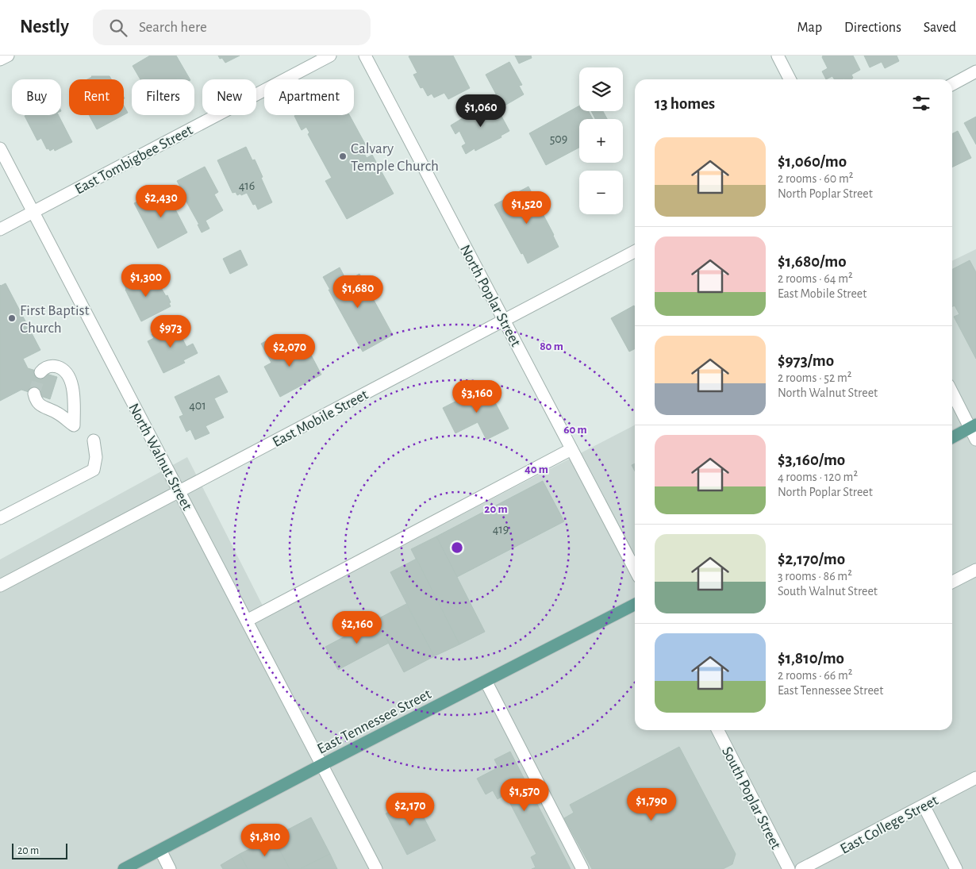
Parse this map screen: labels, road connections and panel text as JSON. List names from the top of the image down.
{
  "streets": {
    "main road": ["East Tennessee Street"],
    "street": [
      "East Tombigbee Street",
      "North Poplar Street",
      "East Mobile Street",
      "North Walnut Street",
      "South Poplar Street",
      "East College Street"
    ]
  },
  "crossings": [
    ["East Tombigbee Street", "North Walnut Street"],
    ["North Poplar Street", "East Mobile Street"],
    ["East Mobile Street", "North Walnut Street"],
    ["North Walnut Street", "East Tennessee Street"]
  ],
  "places": ["Calvary Temple Church", "First Baptist Church"],
  "house_numbers": [
    "509",
    "416",
    "401",
    "419"
  ],
  "scale_bar": "20 m",
  "page": {
    "header": "Nestly",
    "search": "Search here",
    "nav": ["Map", "Directions", "Saved"],
    "map_buttons": ["+", "−"],
    "chip": [
      "Buy",
      "Rent",
      "Filters",
      "New",
      "Apartment"
    ],
    "heading": "13 homes",
    "price": [
      "$1,060",
      "$2,430",
      "$1,520",
      "$1,300",
      "$1,680",
      "$973",
      "$2,070",
      "$3,160",
      "$2,160",
      "$1,570",
      "$1,790",
      "$2,170",
      "$1,810"
    ],
    "list": [
      {
        "name": "$1,060/mo",
        "note": "2 rooms · 60 m² · North Poplar Street"
      },
      {
        "name": "$1,680/mo",
        "note": "2 rooms · 64 m² · East Mobile Street"
      },
      {
        "name": "$973/mo",
        "note": "2 rooms · 52 m² · North Walnut Street"
      },
      {
        "name": "$3,160/mo",
        "note": "4 rooms · 120 m² · North Poplar Street"
      },
      {
        "name": "$2,170/mo",
        "note": "3 rooms · 86 m² · South Walnut Street"
      },
      {
        "name": "$1,810/mo",
        "note": "2 rooms · 66 m² · East Tennessee Street"
      }
    ],
    "scale": "20 m"
  },
  "rings": [
    "80 m",
    "60 m",
    "40 m",
    "20 m"
  ]
}
